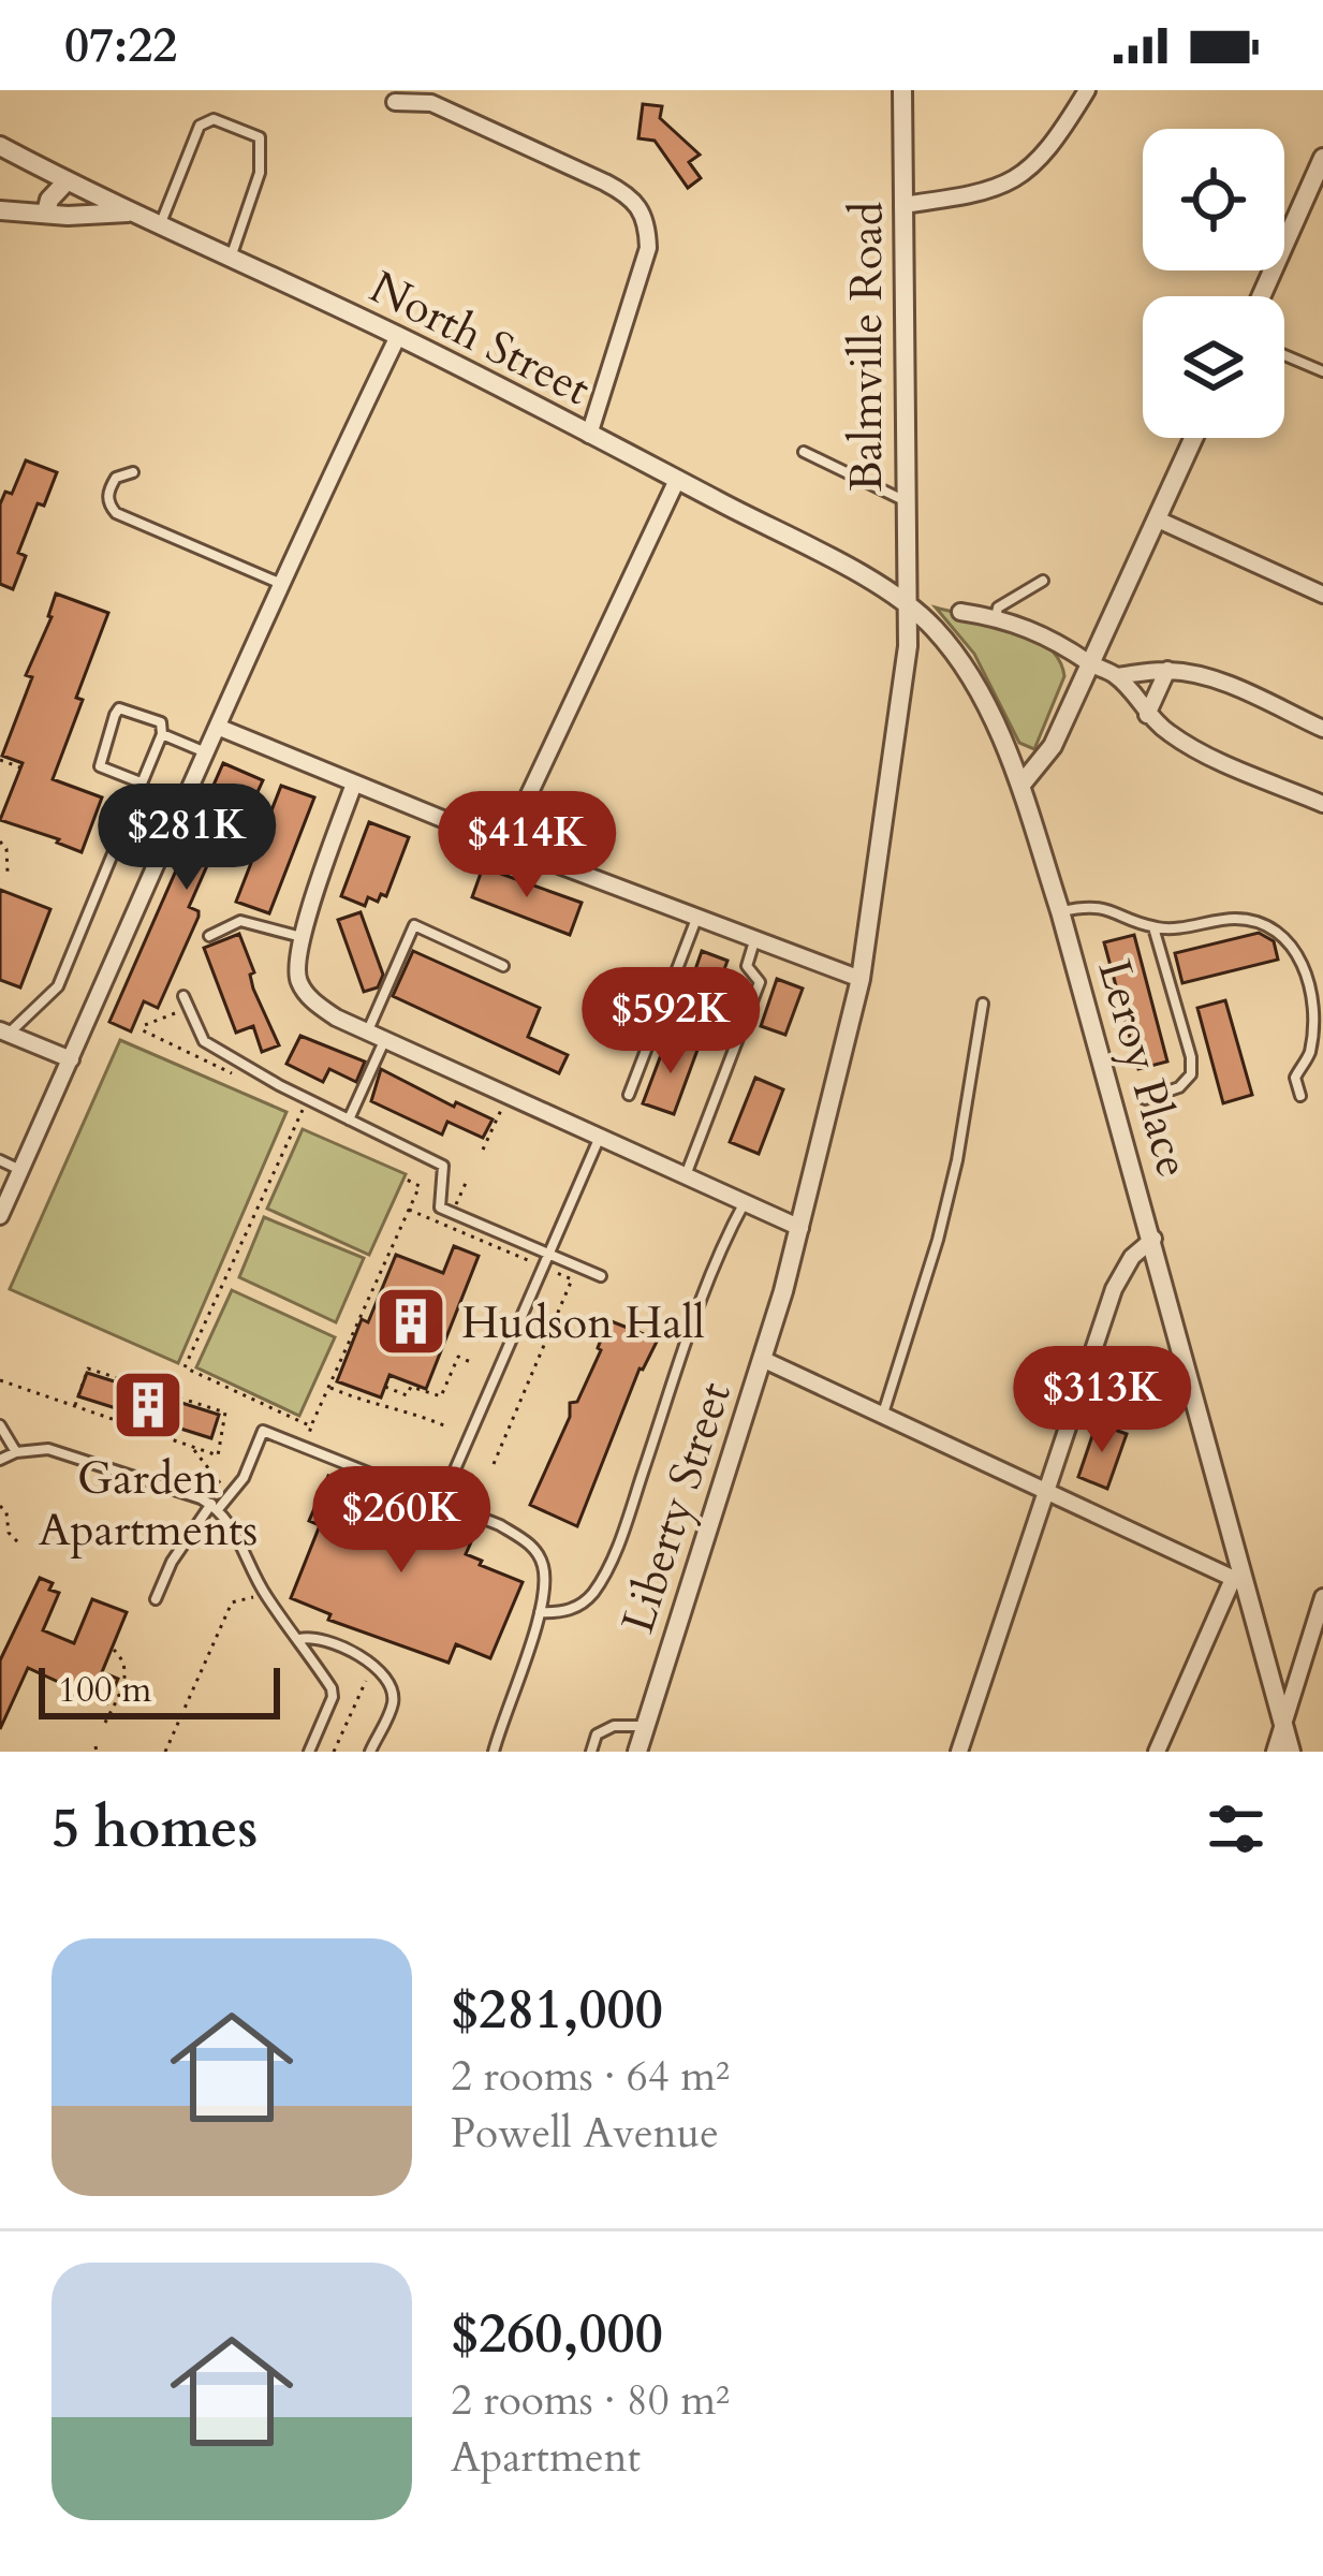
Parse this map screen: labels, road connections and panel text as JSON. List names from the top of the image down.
{
  "streets": {
    "street": [
      "North Street",
      "Balmville Road",
      "Leroy Place",
      "Liberty Street"
    ]
  },
  "crossings": [
    ["North Street", "Balmville Road"],
    ["North Street", "Leroy Place"],
    ["North Street", "Liberty Street"],
    ["Balmville Road", "Leroy Place"],
    ["Balmville Road", "Liberty Street"],
    ["Leroy Place", "Liberty Street"]
  ],
  "places": {
    "building": ["Hudson Hall", "Garden Apartments"]
  },
  "scale_bar": "100 m",
  "page": {
    "status": "07:22",
    "price": [
      "$281K",
      "$414K",
      "$592K",
      "$313K",
      "$260K"
    ],
    "scale": "100 m",
    "heading": "5 homes",
    "list": [
      {
        "name": "$281,000",
        "note": "2 rooms · 64 m² · Powell Avenue"
      },
      {
        "name": "$260,000",
        "note": "2 rooms · 80 m² · Apartment"
      }
    ]
  }
}
